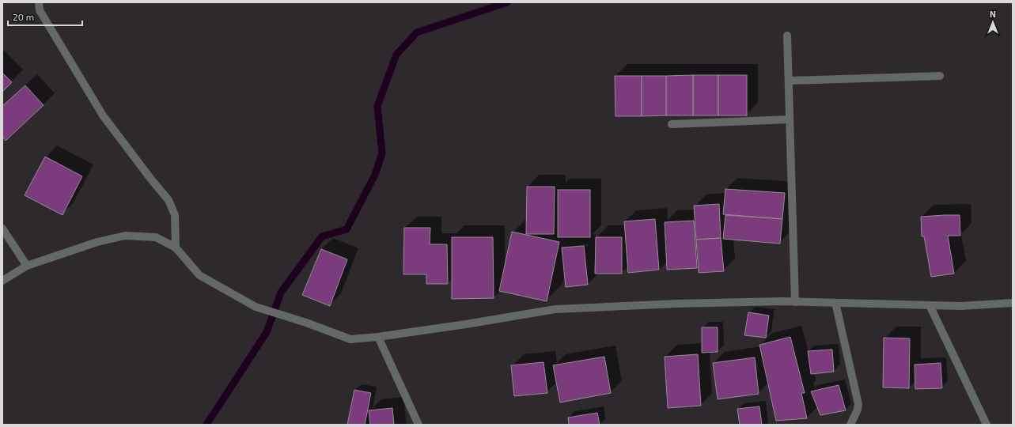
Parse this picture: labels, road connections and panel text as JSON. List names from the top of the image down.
{
  "scale_bar": "20 m",
  "north": "top"
}
